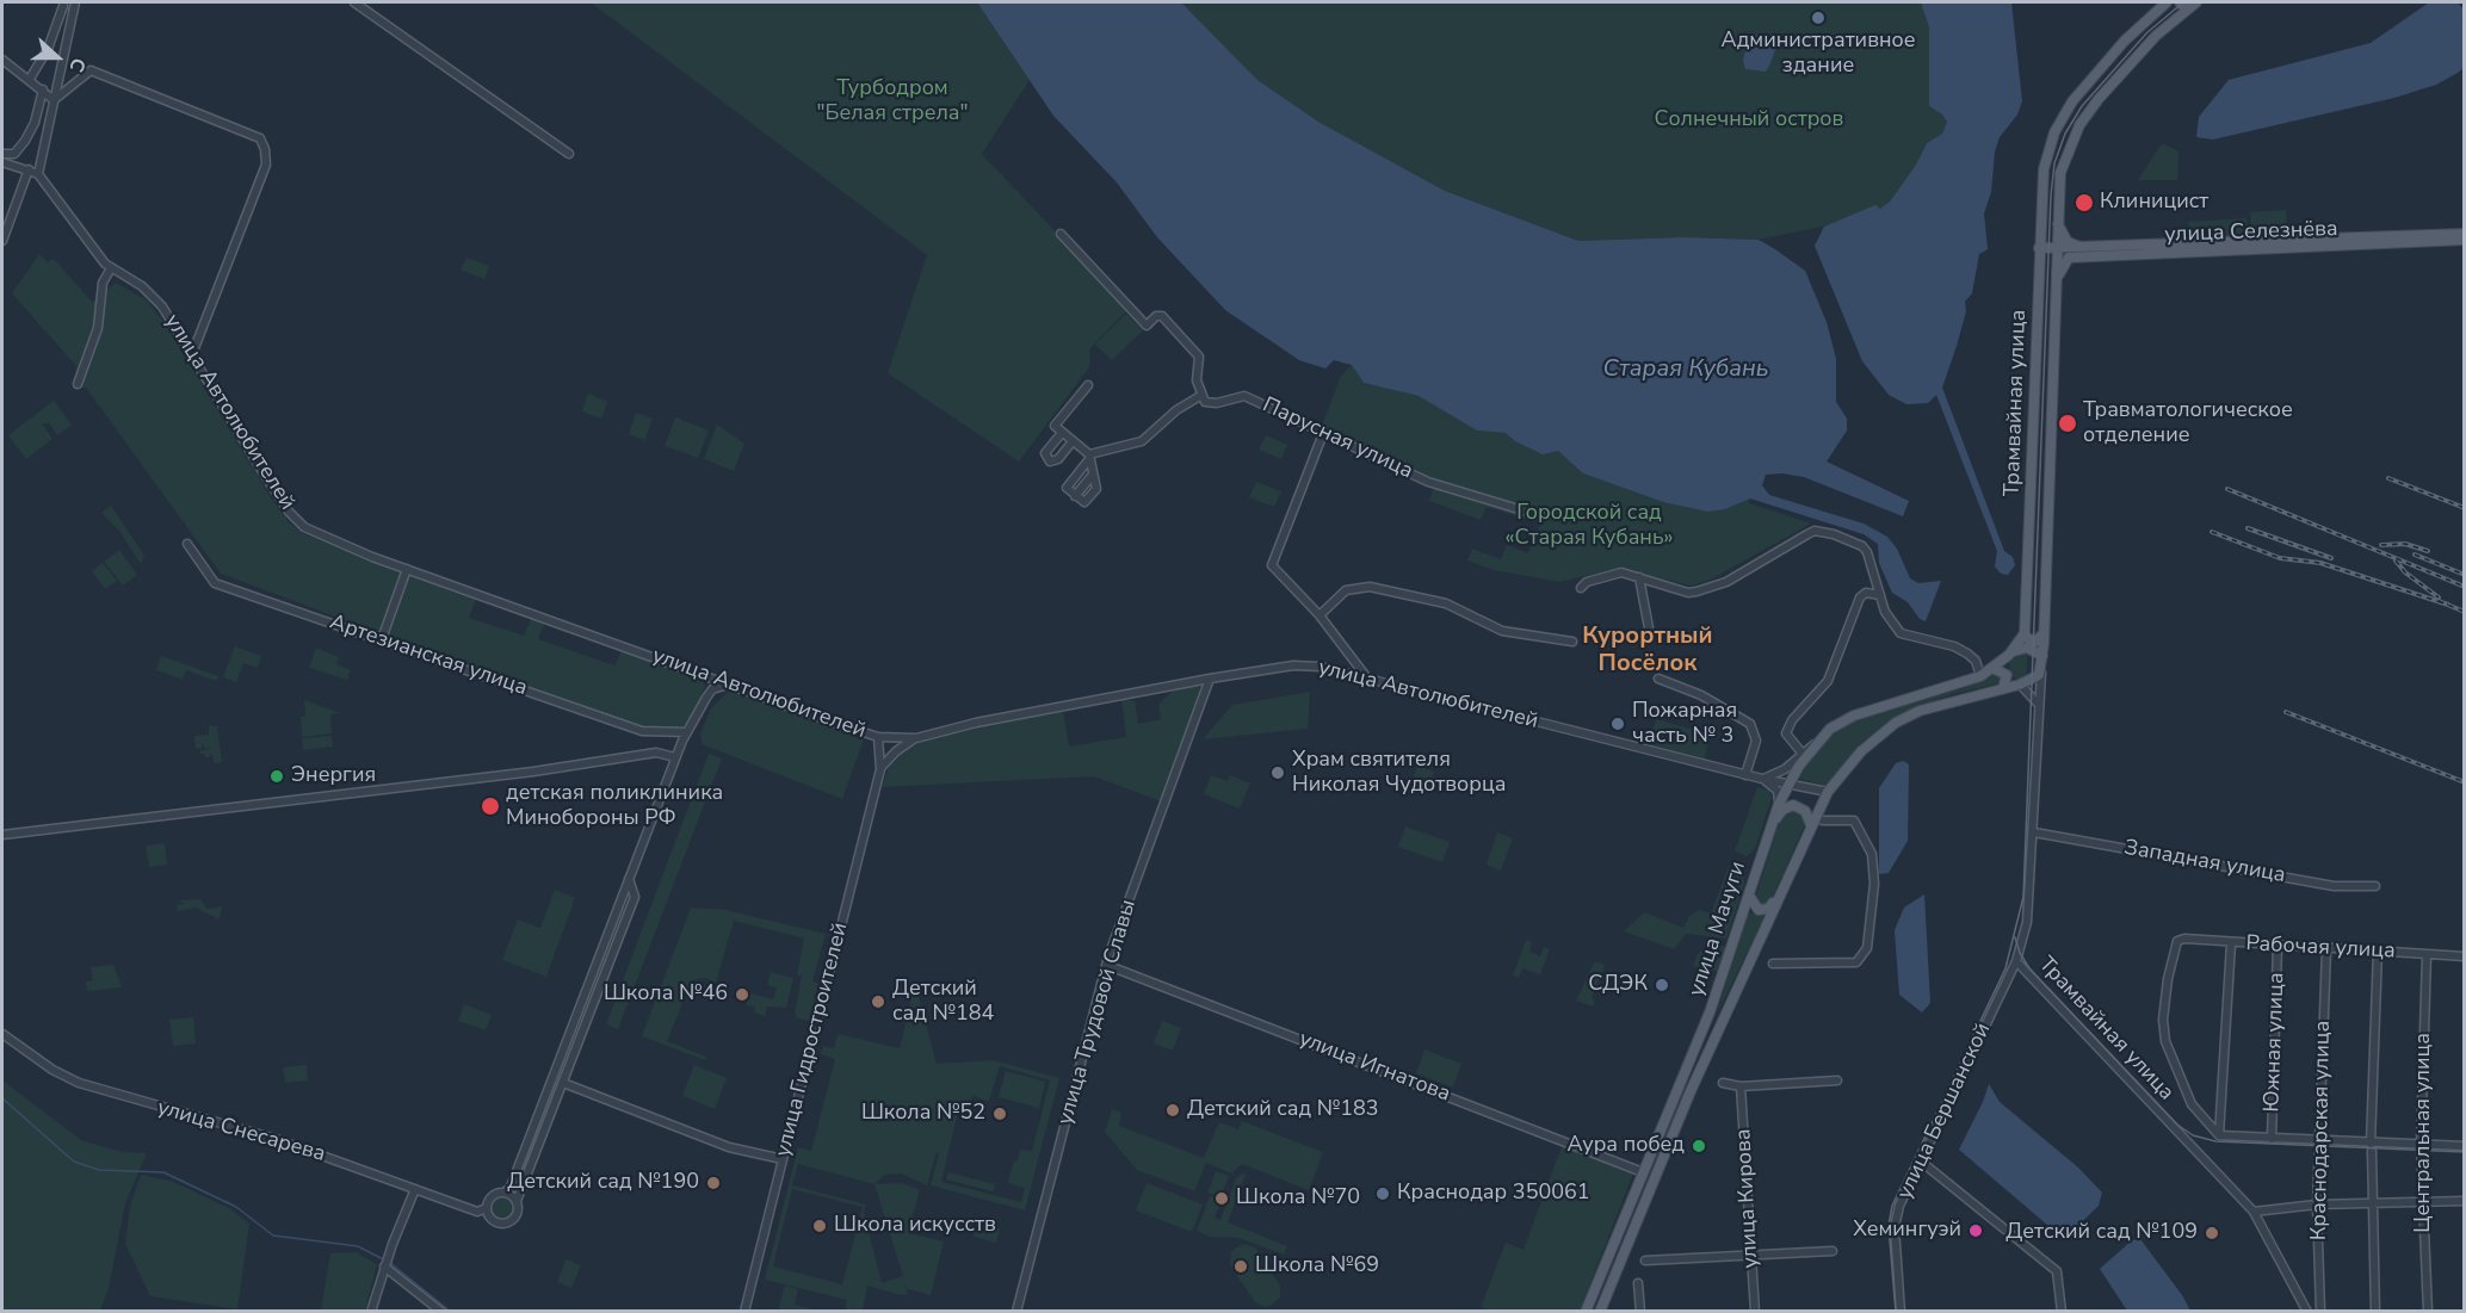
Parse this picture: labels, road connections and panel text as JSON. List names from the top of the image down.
{
  "streets": {
    "main road": ["улица Селезнёва", "Трамвайная улица", "улица Мачуги"],
    "street": [
      "улица Автолюбителей",
      "Парусная улица",
      "Артезианская улица",
      "Западная улица",
      "Рабочая улица",
      "улица Трудовой Славы",
      "улица Гидростроителей",
      "Южная улица",
      "улица Игнатова",
      "улица Бершанской",
      "Краснодарская улица",
      "улица Снесарева",
      "Центральная улица",
      "улица Кирова"
    ]
  },
  "crossings": [
    ["улица Селезнёва", "Трамвайная улица"],
    ["Трамвайная улица", "Западная улица"],
    ["Трамвайная улица", "улица Мачуги"],
    ["Трамвайная улица", "улица Бершанской"],
    ["улица Автолюбителей", "улица Мачуги"],
    ["улица Автолюбителей", "улица Трудовой Славы"],
    ["улица Автолюбителей", "улица Гидростроителей"],
    ["улица Мачуги", "улица Игнатова"],
    ["Рабочая улица", "Южная улица"],
    ["Рабочая улица", "Краснодарская улица"],
    ["Рабочая улица", "Центральная улица"],
    ["улица Трудовой Славы", "улица Игнатова"]
  ],
  "districts": ["Курортный Посёлок"],
  "water": ["Старая Кубань"],
  "parks": ["Турбодром \"Белая стрела\"", "Солнечный остров", "Городской сад «Старая Кубань»"],
  "places": [
    "Административное здание",
    "Клиницист",
    "Травматологическое отделение",
    "Пожарная часть № 3",
    "Храм святителя Николая Чудотворца",
    "Энергия",
    "детская поликлиника Минобороны РФ",
    "СДЭК",
    "Школа №46",
    "Детский сад №184",
    "Детский сад №183",
    "Школа №52",
    "Аура побед",
    "Детский сад №190",
    "Краснодар 350061",
    "Школа №70",
    "Школа искусств",
    "Хемингуэй",
    "Детский сад №109",
    "Школа №69"
  ],
  "north": "right"
}
